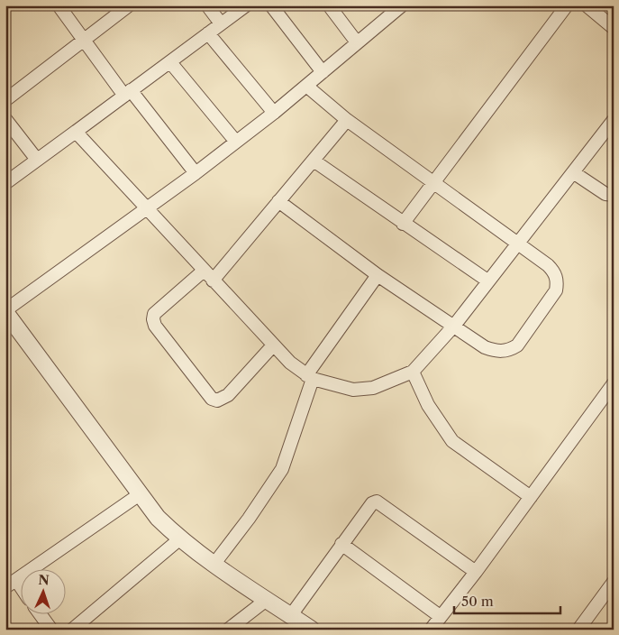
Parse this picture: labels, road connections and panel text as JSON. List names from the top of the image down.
{
  "scale_bar": "50 m",
  "north": "top"
}
